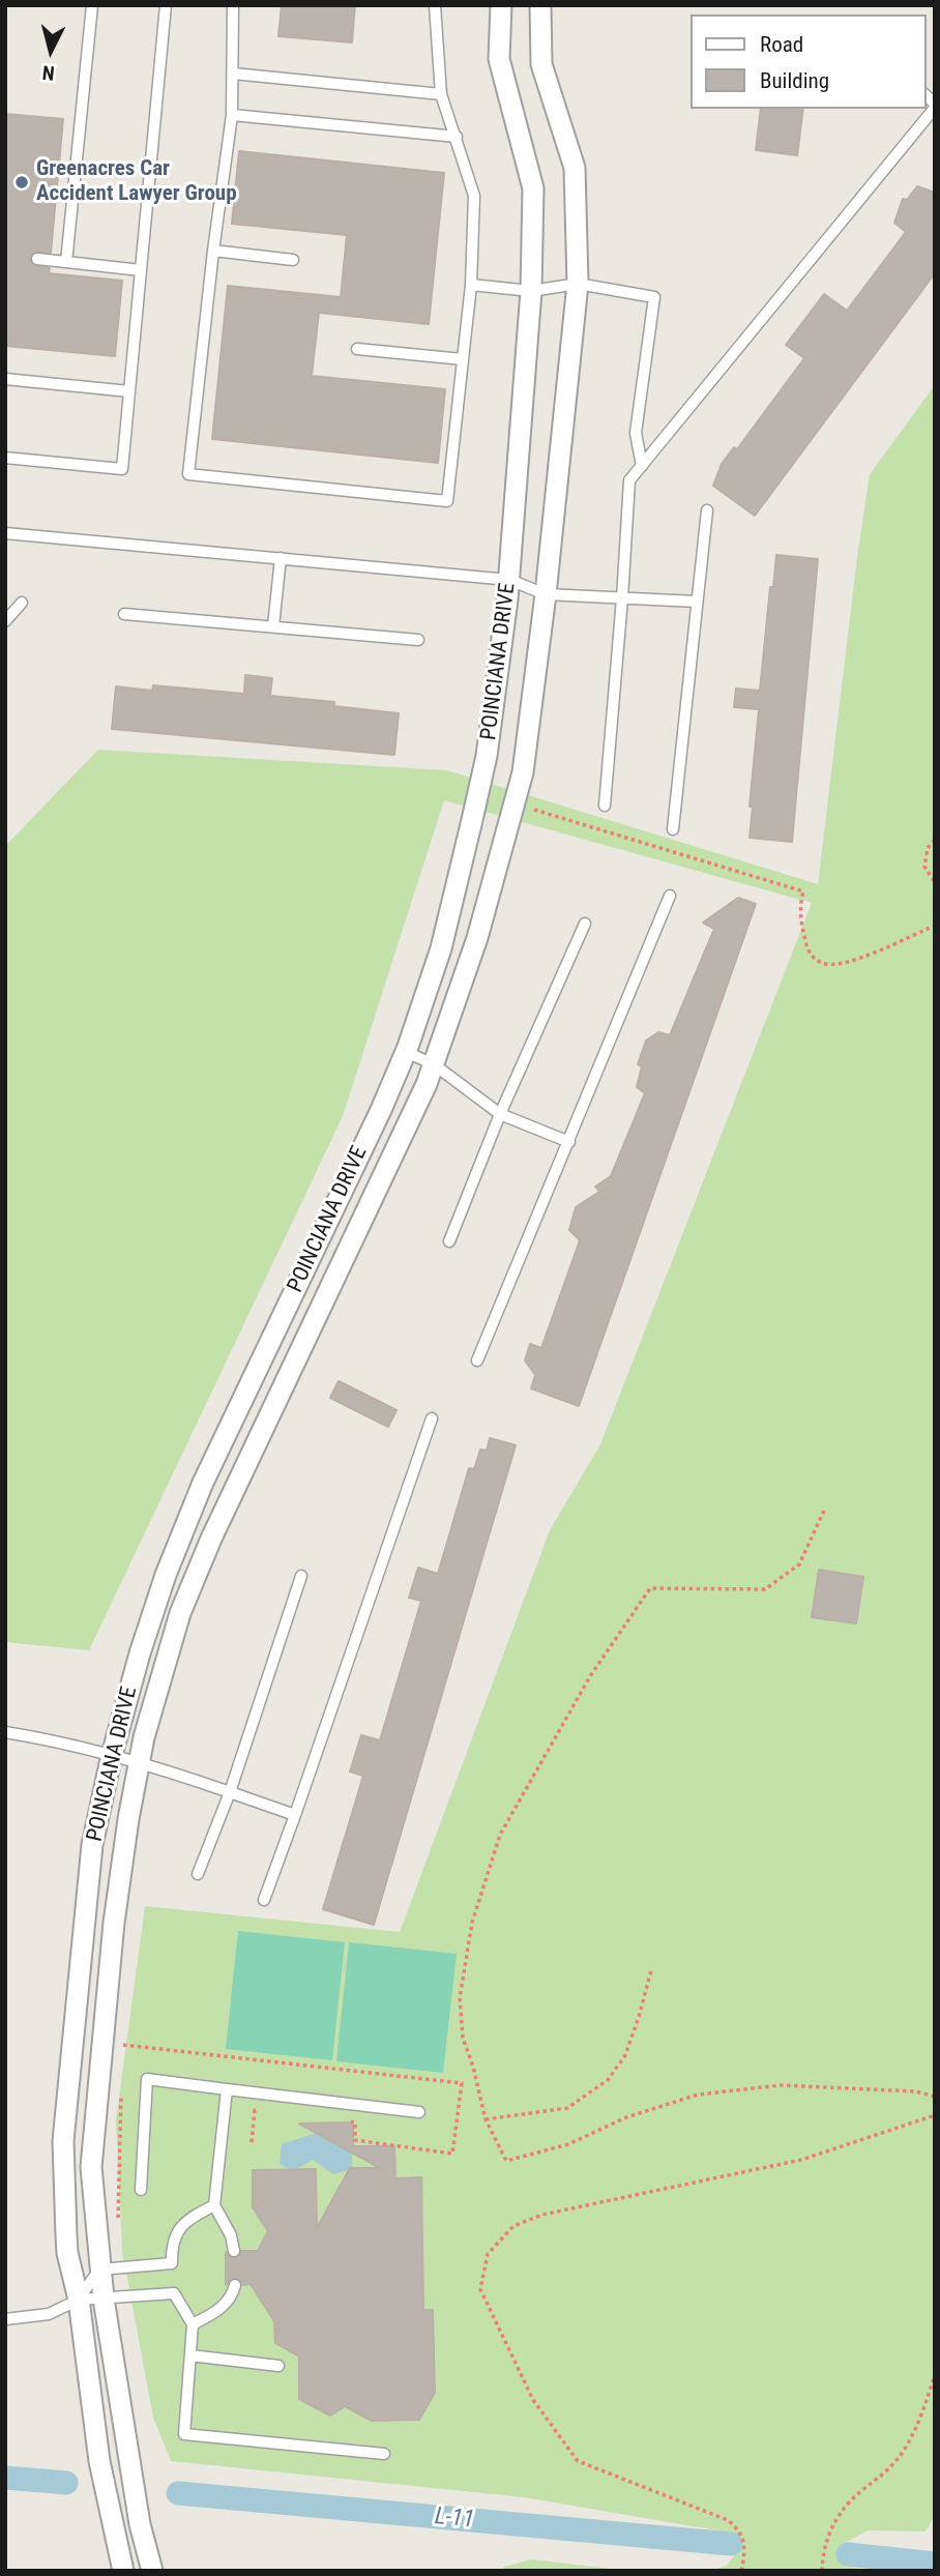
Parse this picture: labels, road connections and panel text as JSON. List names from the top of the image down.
{
  "streets": {
    "street": ["POINCIANA DRIVE"]
  },
  "water": ["L-11"],
  "places": ["Greenacres Car Accident Lawyer Group"],
  "legend": ["Road", "Building"],
  "north": "bottom"
}
